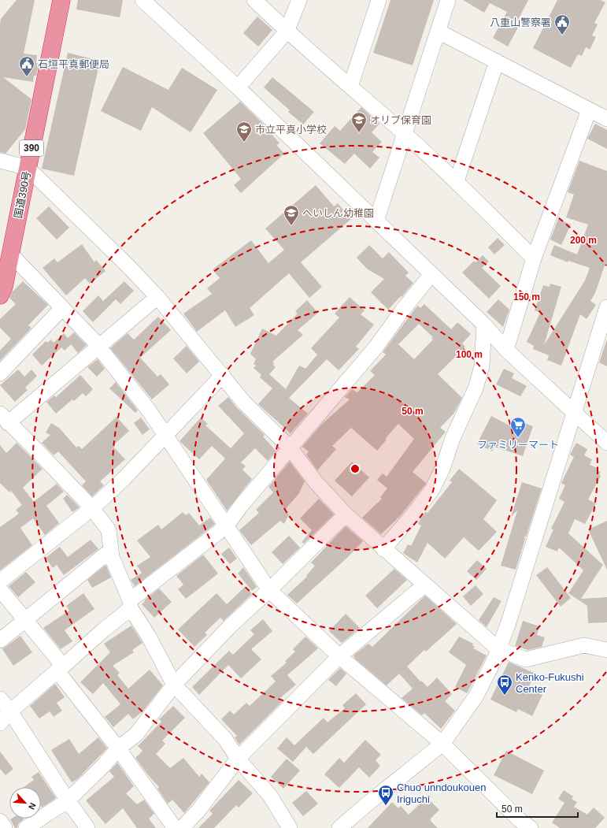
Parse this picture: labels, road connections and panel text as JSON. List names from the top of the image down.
{
  "streets": {
    "highway": ["390", "国道390号"]
  },
  "places": {
    "public building": ["八重山警察署", "石垣平真郵便局"],
    "school or university": ["オリブ保育園", "市立平真小学校", "へいしん幼稚園"],
    "supermarket": ["ファミリーマート"],
    "bus stop": ["Kenko-Fukushi Center", "Chuo unndoukouen Iriguchi"]
  },
  "scale_bar": "50 m",
  "north": "bottom right",
  "rings": [
    "200 m",
    "150 m",
    "100 m",
    "50 m"
  ]
}
